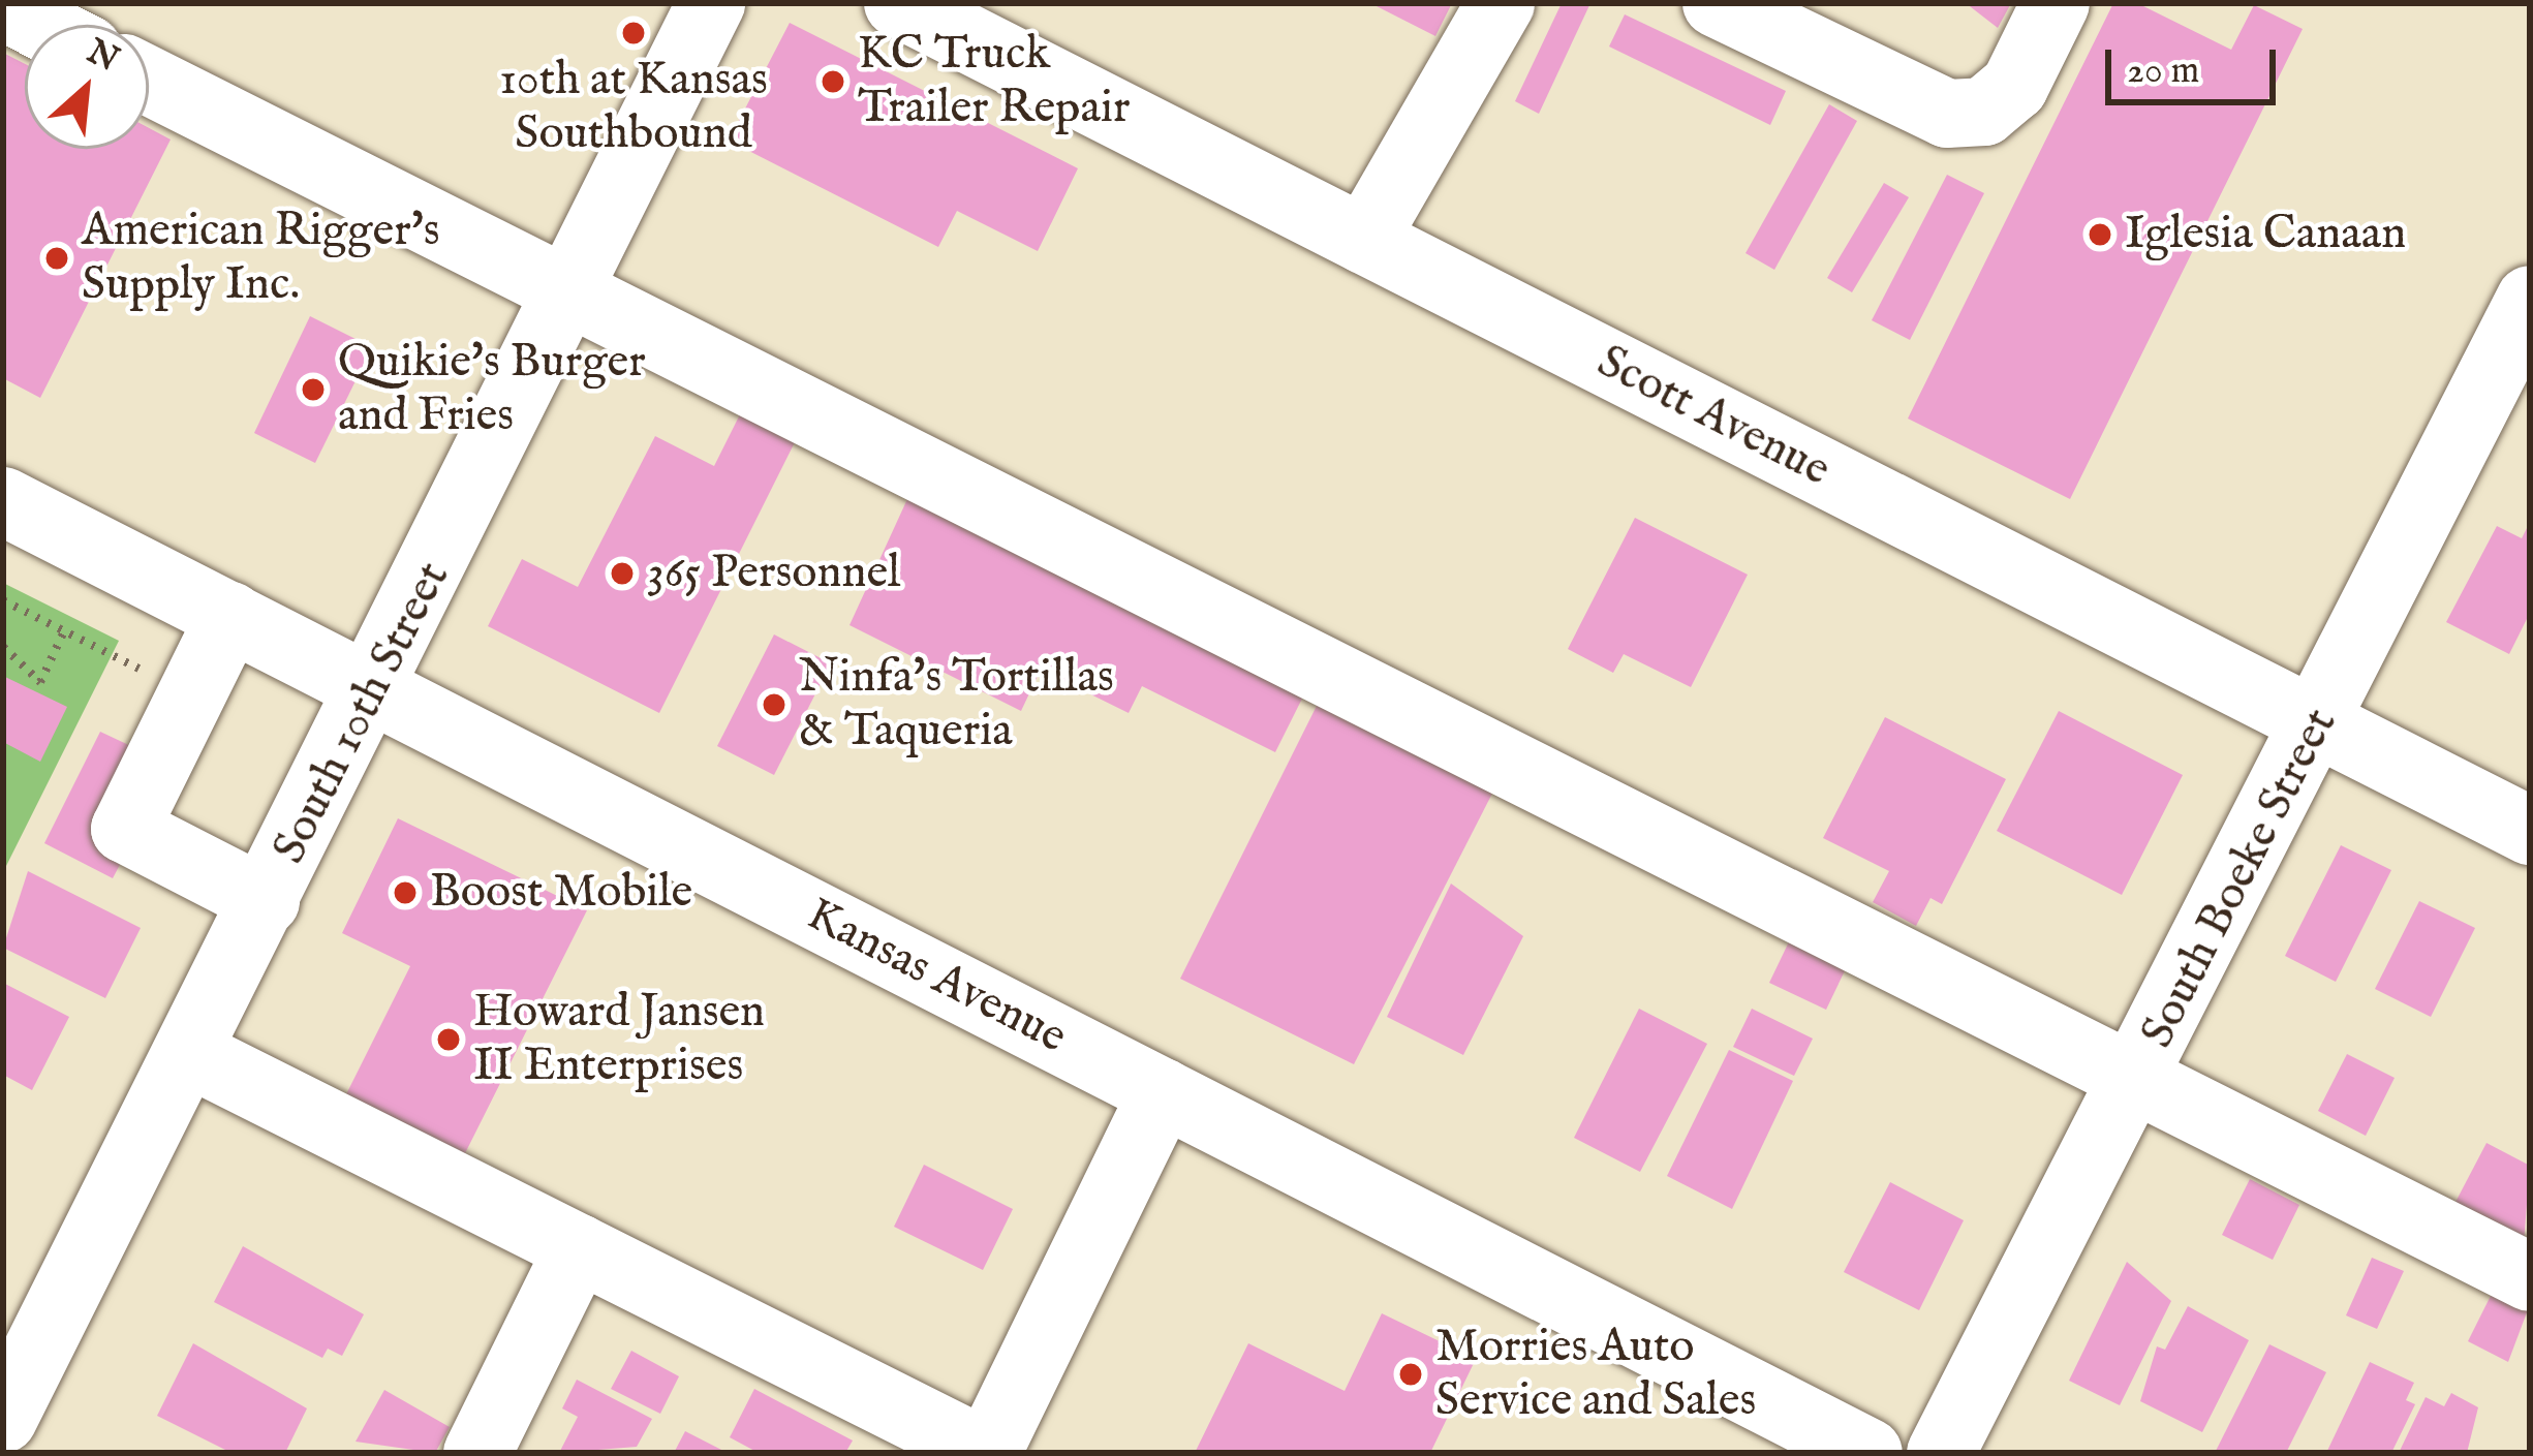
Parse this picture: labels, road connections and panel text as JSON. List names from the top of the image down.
{
  "streets": {
    "street": [
      "Scott Avenue",
      "South 10th Street",
      "South Boeke Street",
      "Kansas Avenue"
    ]
  },
  "crossings": [
    ["Scott Avenue", "South Boeke Street"],
    ["South 10th Street", "Kansas Avenue"]
  ],
  "places": [
    "10th at Kansas Southbound",
    "KC Truck Trailer Repair",
    "Iglesia Canaan",
    "American Rigger's Supply Inc.",
    "Quikie's Burger and Fries",
    "365 Personnel",
    "Ninfa's Tortillas & Taqueria",
    "Boost Mobile",
    "Howard Jansen II Enterprises",
    "Morries Auto Service and Sales"
  ],
  "scale_bar": "20 m",
  "north": "top right"
}
